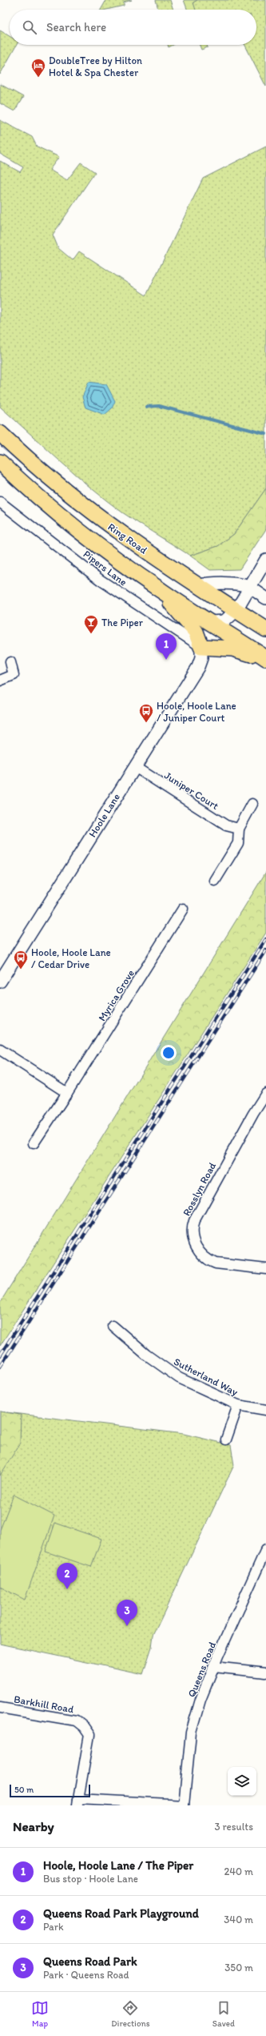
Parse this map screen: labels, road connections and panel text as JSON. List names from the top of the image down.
{
  "streets": {
    "highway": ["Ring Road"],
    "street": [
      "Pipers Lane",
      "Juniper Court",
      "Hoole Lane",
      "Myrica Grove",
      "Rosslyn Road",
      "Sutherland Way",
      "Queens Road",
      "Barkhill Road"
    ]
  },
  "crossings": [
    ["Pipers Lane", "Hoole Lane"],
    ["Juniper Court", "Hoole Lane"],
    ["Queens Road", "Barkhill Road"]
  ],
  "places": {
    "hotel": ["DoubleTree by Hilton Hotel & Spa Chester"],
    "bar": ["The Piper"],
    "bus stop": ["Hoole, Hoole Lane / Juniper Court", "Hoole, Hoole Lane / Cedar Drive"]
  },
  "scale_bar": "50 m",
  "page": {
    "search": "Search here",
    "pins": ["1", "2", "3"],
    "scale": "50 m",
    "heading": ["Nearby", "3 results"],
    "list": [
      {
        "mark": "1",
        "name": "Hoole, Hoole Lane / The Piper",
        "note": "Bus stop · Hoole Lane",
        "value": "240 m"
      },
      {
        "mark": "2",
        "name": "Queens Road Park Playground",
        "note": "Park",
        "value": "340 m"
      },
      {
        "mark": "3",
        "name": "Queens Road Park",
        "note": "Park · Queens Road",
        "value": "350 m"
      }
    ],
    "nav": ["Map", "Directions", "Saved"]
  }
}
